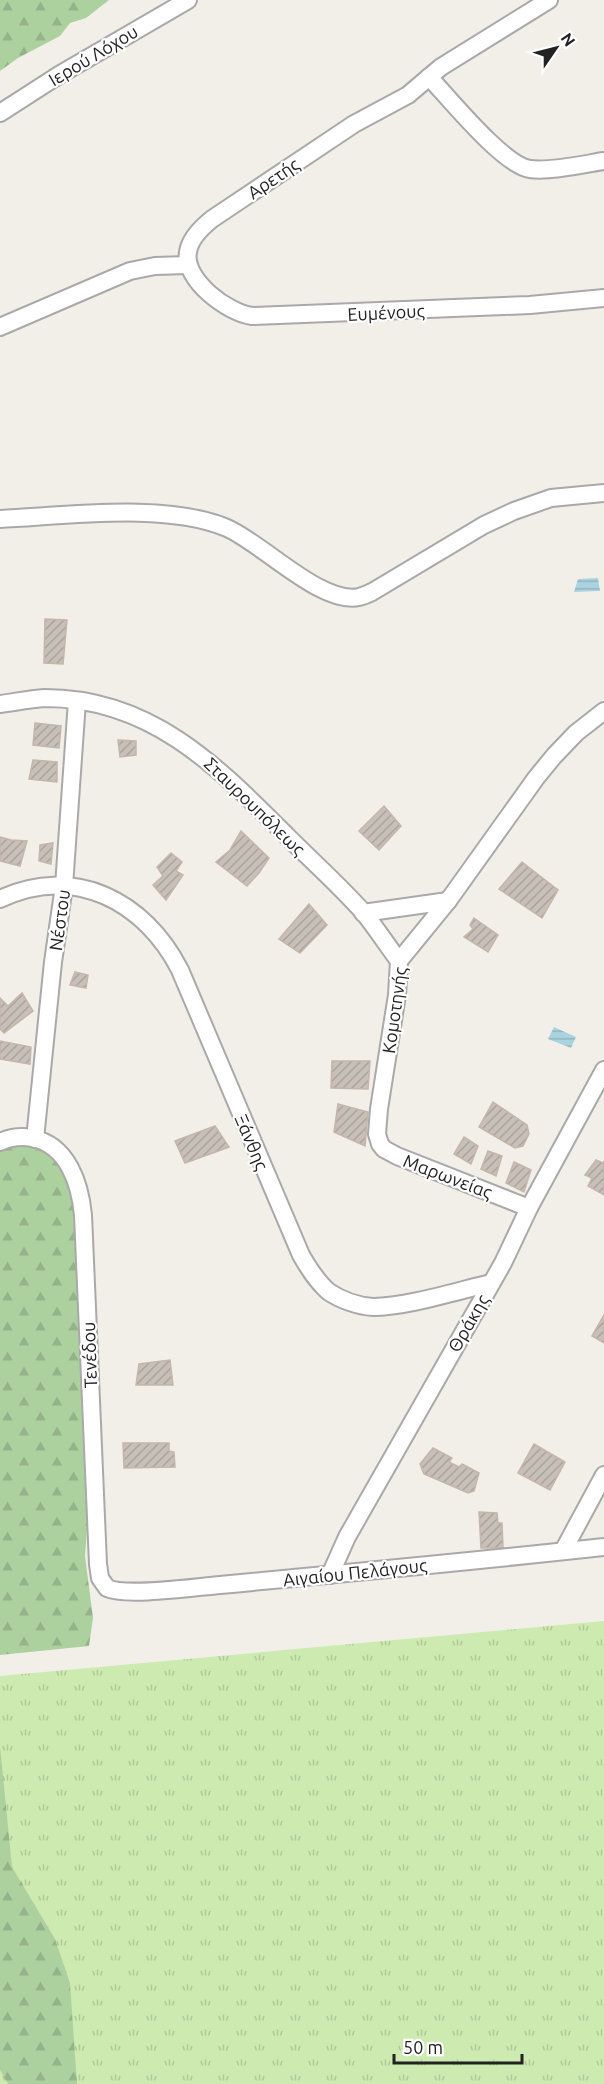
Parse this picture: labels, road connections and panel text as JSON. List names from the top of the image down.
{
  "streets": {
    "street": [
      "Ιερού Λόχου",
      "Αρετής",
      "Ευμένους",
      "Σταυρουπόλεως",
      "Νέστου",
      "Κομοτηνής",
      "Ξάνθης",
      "Μαρωνείας",
      "Θράκης",
      "Τενέδου",
      "Αιγαίου Πελάγους"
    ]
  },
  "crossings": [
    ["Αρετής", "Ευμένους"],
    ["Σταυρουπόλεως", "Νέστου"],
    ["Σταυρουπόλεως", "Κομοτηνής"],
    ["Νέστου", "Ξάνθης"],
    ["Νέστου", "Τενέδου"],
    ["Κομοτηνής", "Μαρωνείας"],
    ["Ξάνθης", "Θράκης"],
    ["Μαρωνείας", "Θράκης"],
    ["Θράκης", "Αιγαίου Πελάγους"],
    ["Τενέδου", "Αιγαίου Πελάγους"]
  ],
  "scale_bar": "50 m",
  "north": "top right"
}
